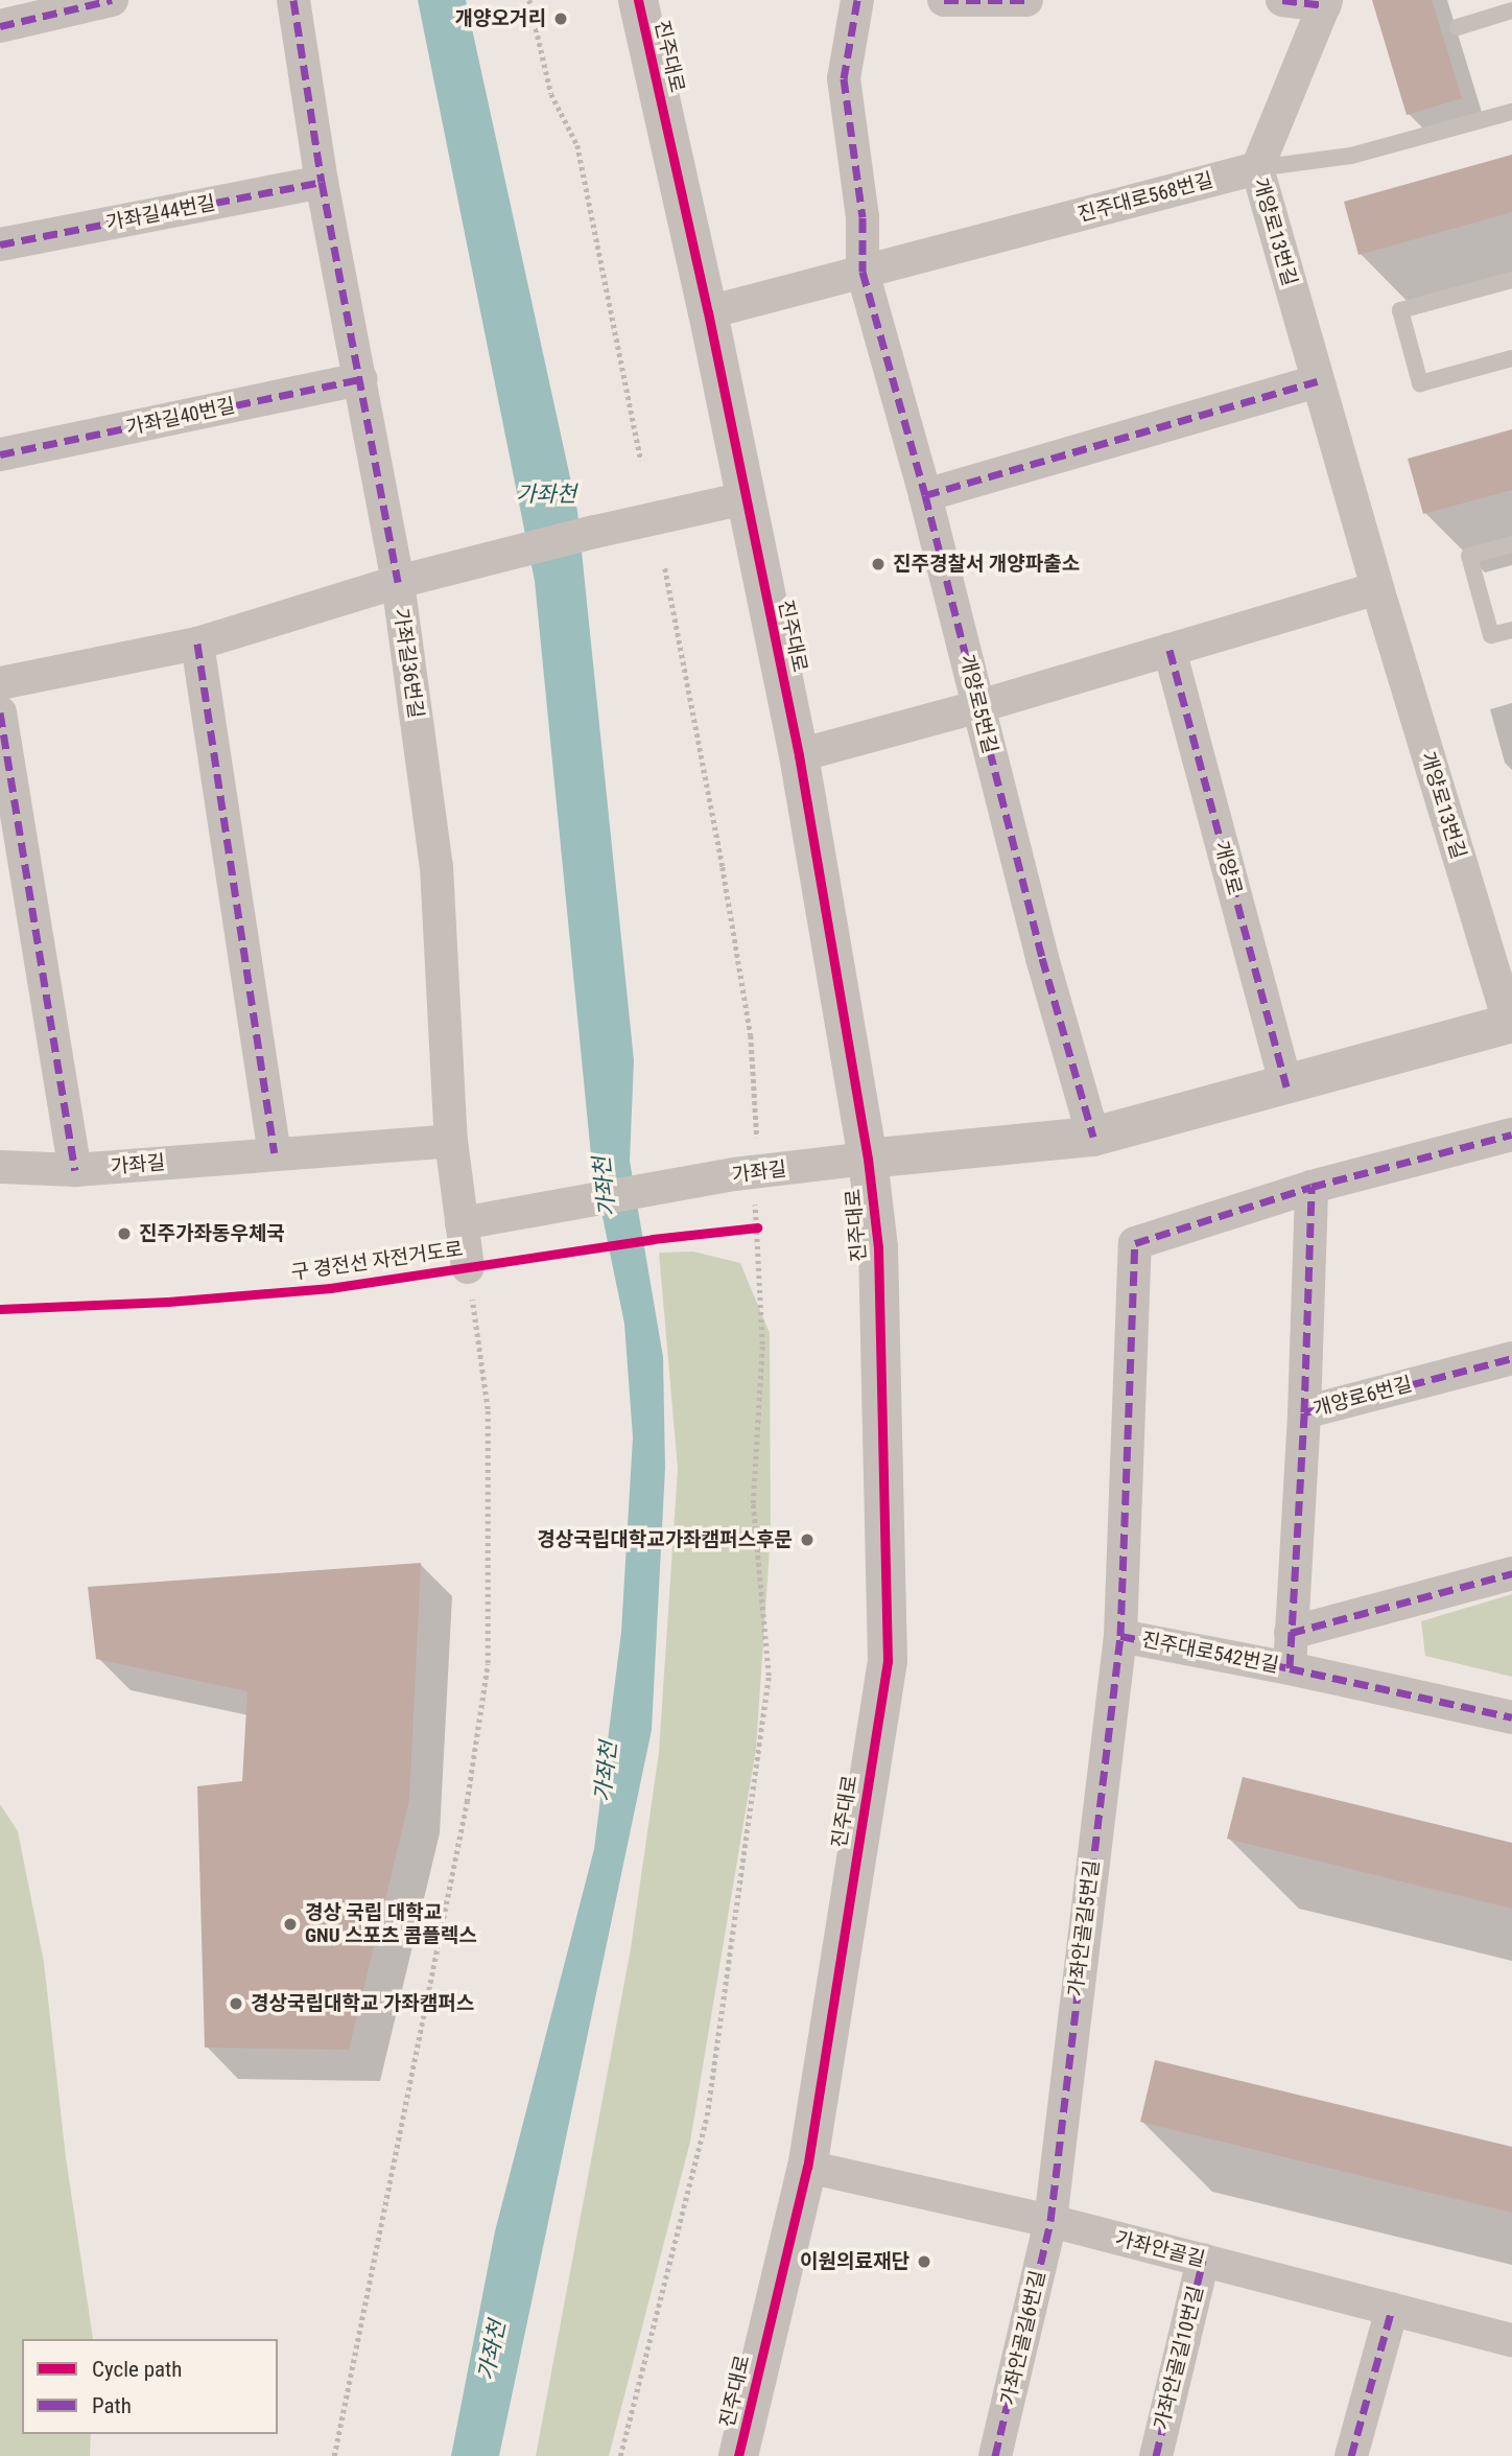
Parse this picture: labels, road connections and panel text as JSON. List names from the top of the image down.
{
  "streets": {
    "street": [
      "진주대로",
      "진주대로568번길",
      "가좌길44번길",
      "개양로13번길",
      "가좌길40번길",
      "가좌길36번길",
      "개양로5번길",
      "개양로",
      "가좌길",
      "개양로6번길",
      "진주대로542번길",
      "가좌안골길5번길",
      "가좌안골길",
      "가좌안골길6번길",
      "가좌안골길10번길"
    ],
    "cycle path": ["구 경전선 자전거도로"]
  },
  "crossings": [
    ["진주대로", "진주대로568번길"],
    ["진주대로", "가좌길"],
    ["진주대로", "가좌안골길"],
    ["진주대로568번길", "개양로13번길"],
    ["진주대로568번길", "개양로5번길"],
    ["가좌길36번길", "가좌길"],
    ["개양로6번길", "진주대로542번길"],
    ["진주대로542번길", "가좌안골길5번길"],
    ["가좌안골길5번길", "가좌안골길"],
    ["가좌안골길5번길", "가좌안골길6번길"],
    ["가좌안골길", "가좌안골길6번길"],
    ["가좌안골길", "가좌안골길10번길"]
  ],
  "water": ["가좌천"],
  "places": [
    "개양오거리",
    "진주경찰서 개양파출소",
    "진주가좌동우체국",
    "경상국립대학교가좌캠퍼스후문",
    "경상 국립 대학교 GNU 스포츠 콤플렉스",
    "경상국립대학교 가좌캠퍼스",
    "이원의료재단"
  ],
  "legend": ["Cycle path", "Path"]
}
